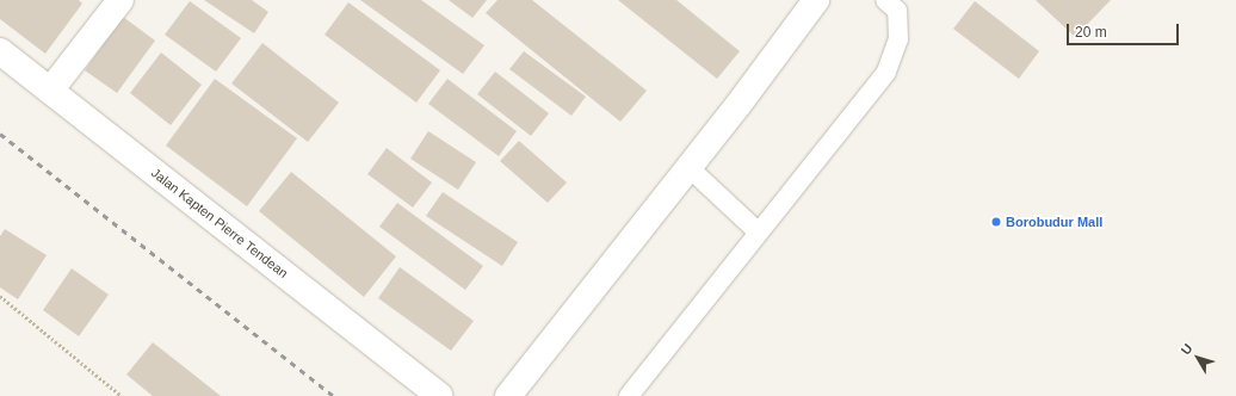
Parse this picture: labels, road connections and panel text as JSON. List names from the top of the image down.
{
  "streets": {
    "street": ["Jalan Kapten Pierre Tendean"]
  },
  "places": ["Borobudur Mall"],
  "scale_bar": "20 m",
  "north": "top left"
}
